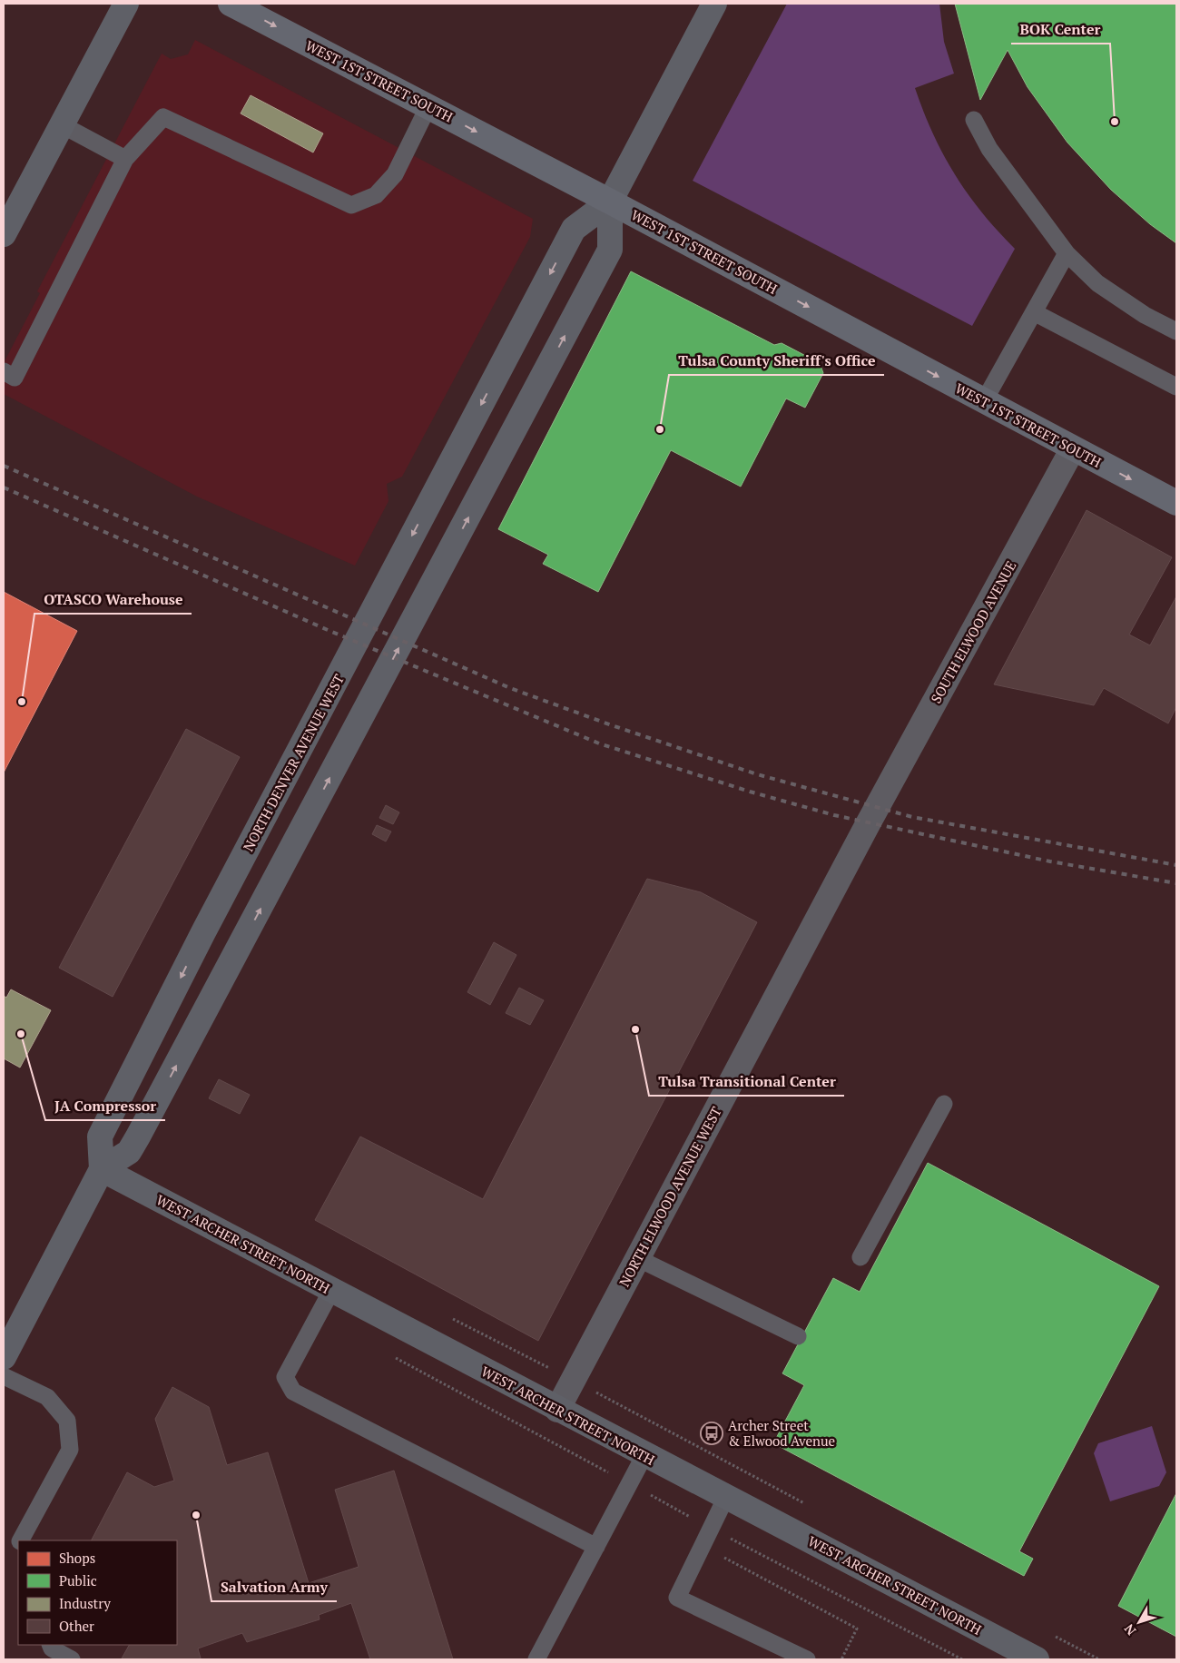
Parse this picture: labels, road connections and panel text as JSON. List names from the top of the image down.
{
  "streets": {
    "main road": ["WEST 1ST STREET SOUTH", "NORTH DENVER AVENUE WEST", "WEST ARCHER STREET NORTH"],
    "street": ["SOUTH ELWOOD AVENUE", "NORTH ELWOOD AVENUE WEST"]
  },
  "crossings": [
    ["WEST 1ST STREET SOUTH", "SOUTH ELWOOD AVENUE"],
    ["WEST 1ST STREET SOUTH", "NORTH DENVER AVENUE WEST"],
    ["SOUTH ELWOOD AVENUE", "NORTH ELWOOD AVENUE WEST"],
    ["NORTH DENVER AVENUE WEST", "WEST ARCHER STREET NORTH"],
    ["NORTH ELWOOD AVENUE WEST", "WEST ARCHER STREET NORTH"]
  ],
  "one_way": ["WEST 1ST STREET SOUTH"],
  "places": {
    "other": [
      "BOK Center",
      "Tulsa County Sheriff's Office",
      "OTASCO Warehouse",
      "Tulsa Transitional Center",
      "JA Compressor",
      "Salvation Army"
    ],
    "bus stop": ["Archer Street & Elwood Avenue"]
  },
  "legend": [
    "Shops",
    "Public",
    "Industry",
    "Other"
  ],
  "north": "bottom left"
}
